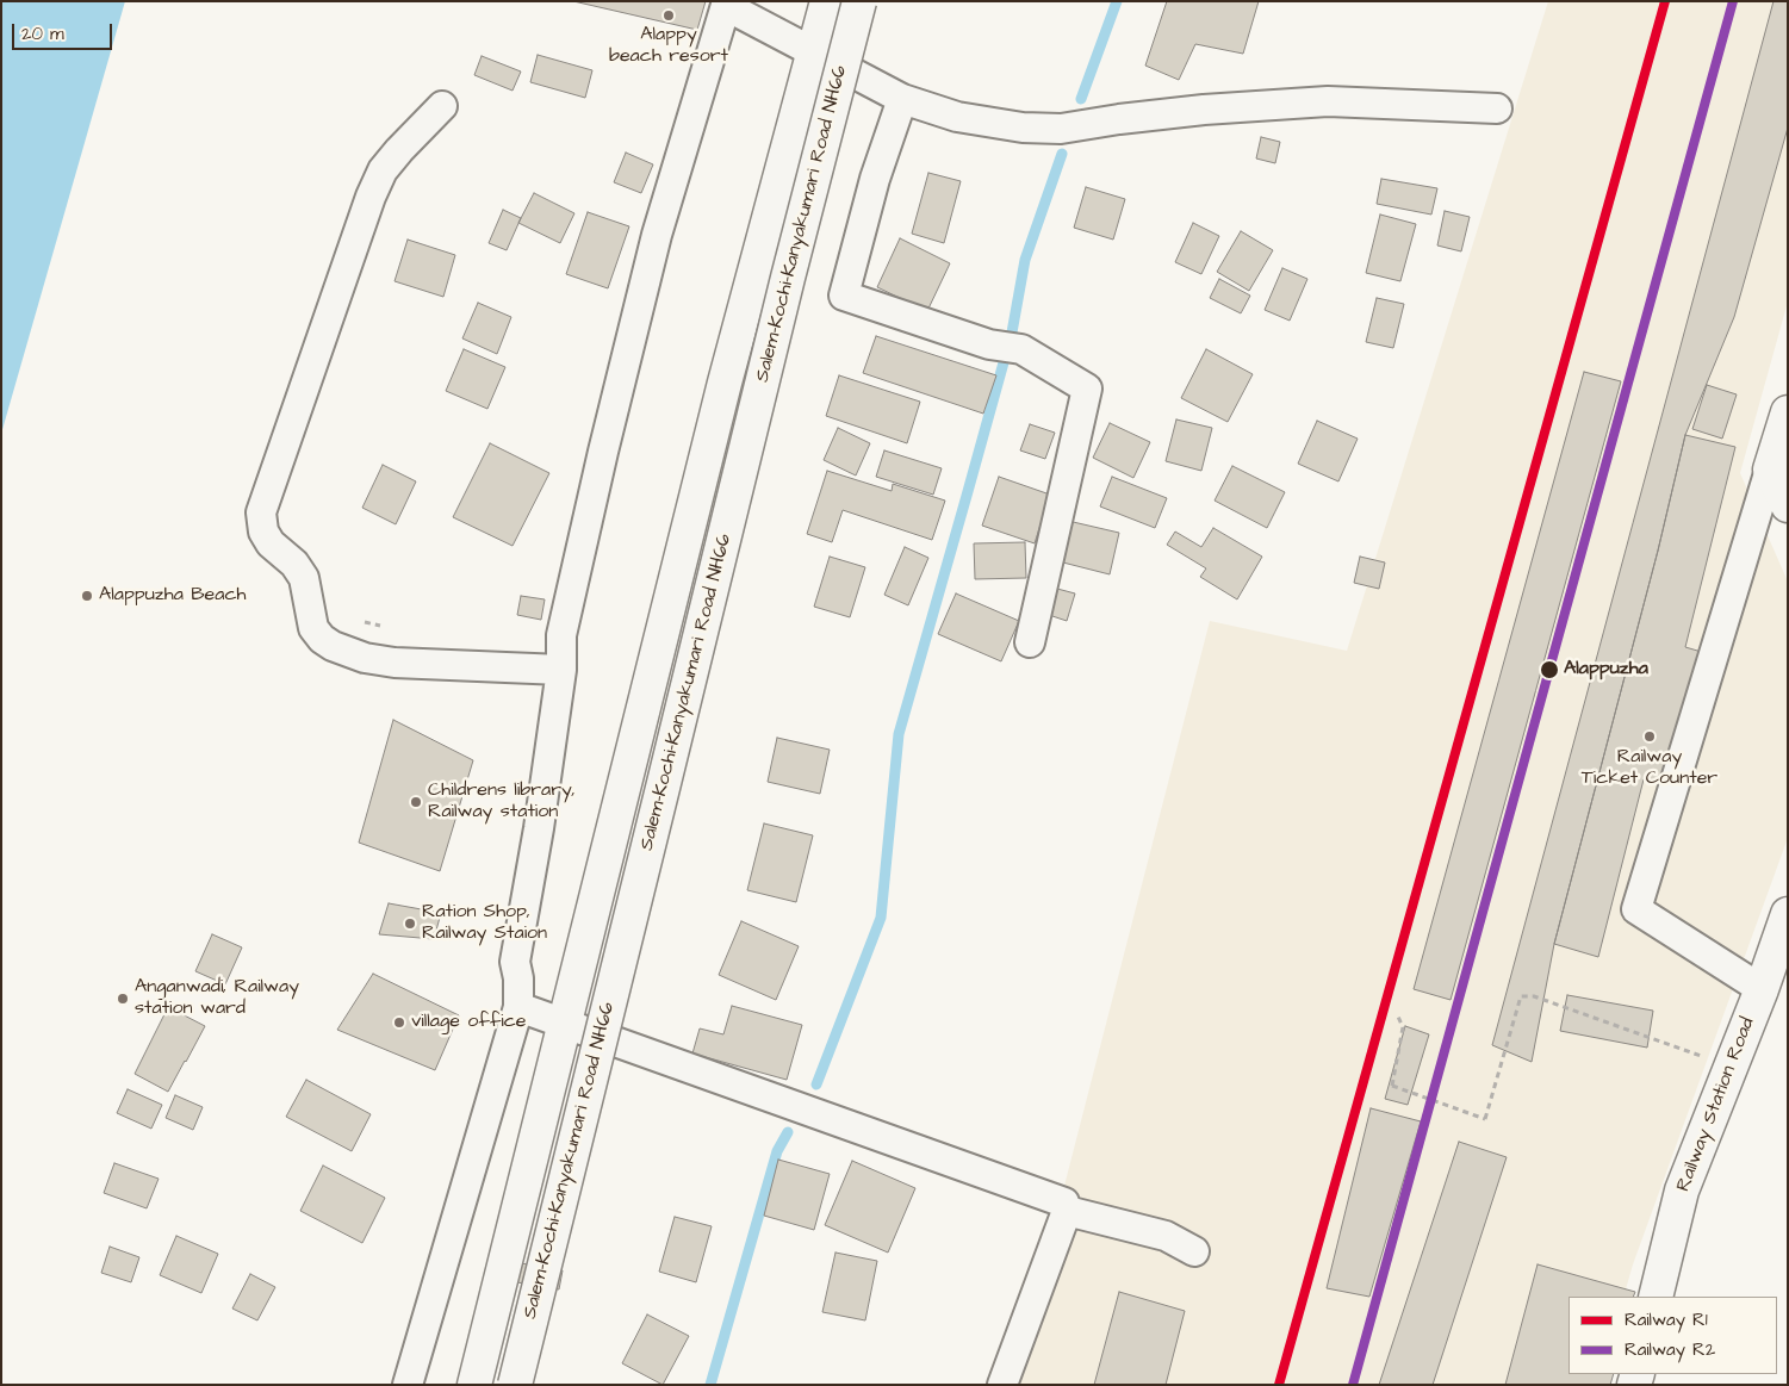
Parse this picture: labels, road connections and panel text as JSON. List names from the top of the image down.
{
  "streets": {
    "main road": ["Salem-Kochi-Kanyakumari Road NH66", "Railway Station Road"]
  },
  "places": [
    "Alappy beach resort",
    "Alappuzha Beach",
    "Alappuzha",
    "Railway Ticket Counter",
    "Childrens library, Railway station",
    "Ration Shop, Railway Staion",
    "Anganwadi, Railway station ward",
    "village office"
  ],
  "lines": ["rail line R1", "rail line R2"],
  "legend": ["Railway R1", "Railway R2"],
  "scale_bar": "20 m"
}
